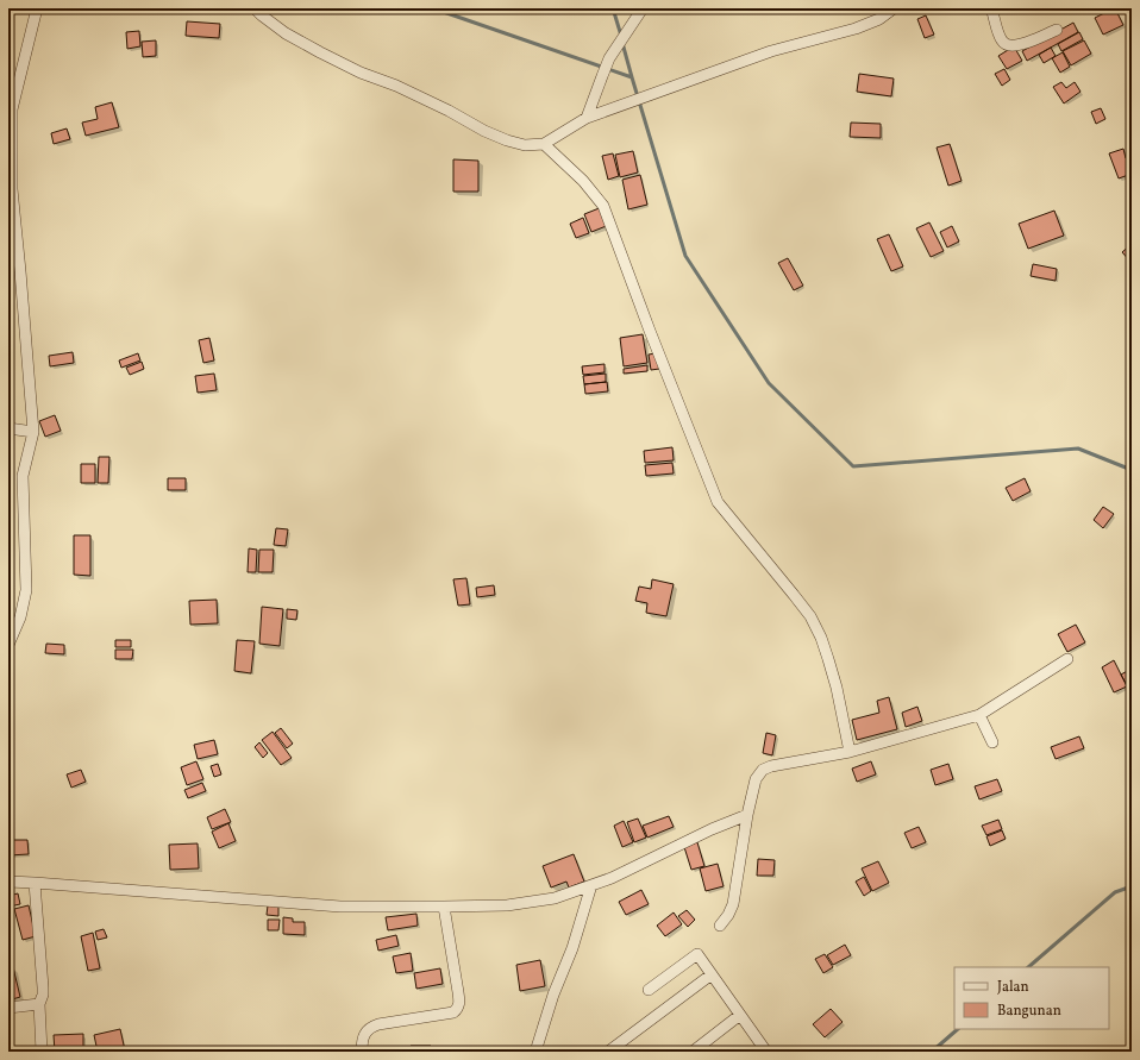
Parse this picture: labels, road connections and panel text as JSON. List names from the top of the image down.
{
  "legend": ["Jalan", "Bangunan"]
}
